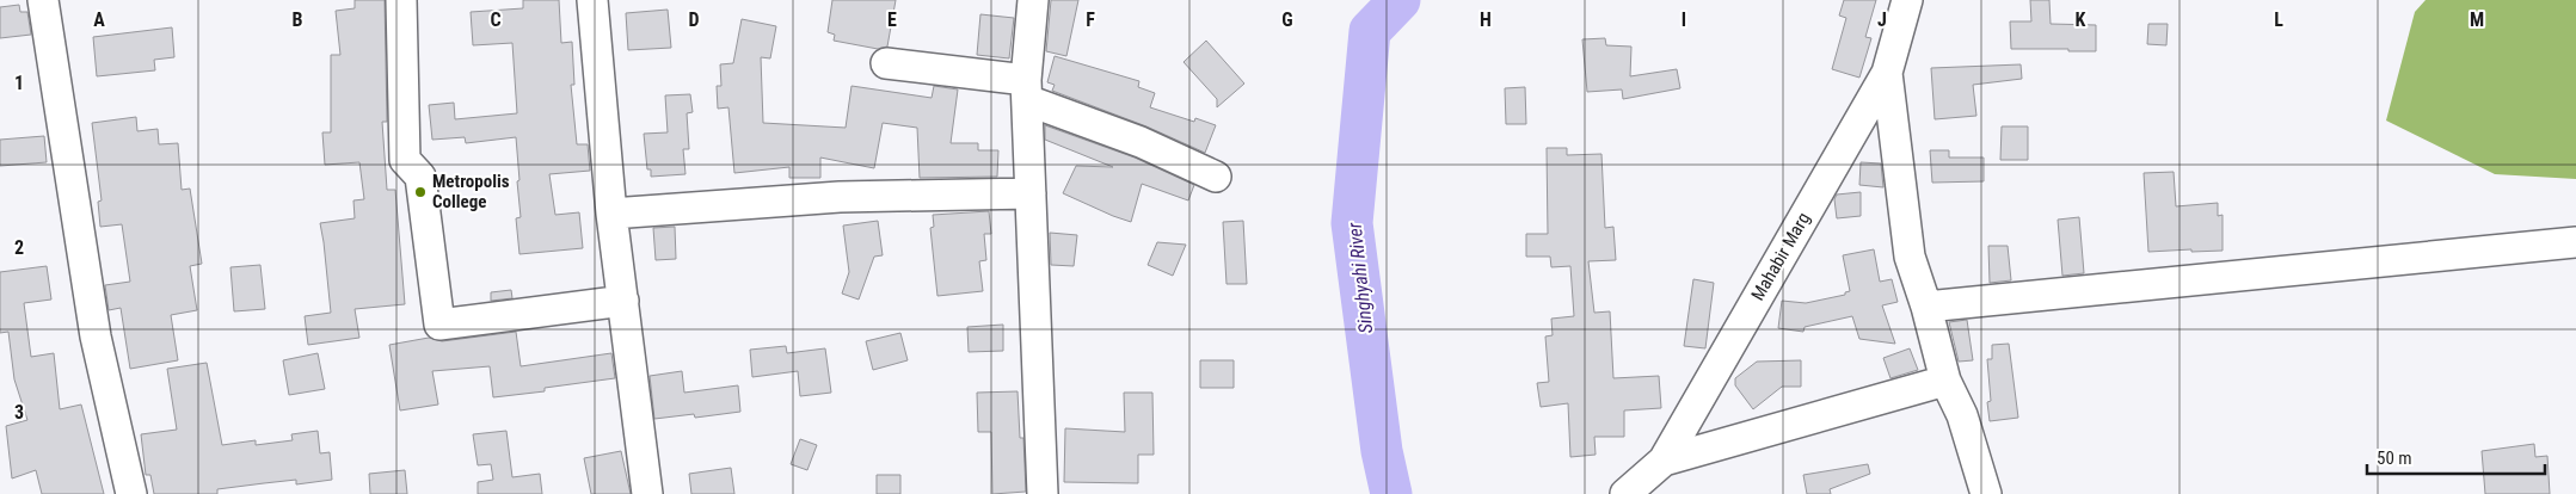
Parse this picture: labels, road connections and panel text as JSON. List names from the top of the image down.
{
  "streets": {
    "street": ["Mahabir Marg"]
  },
  "water": ["Singhyahi River"],
  "places": ["Metropolis College"],
  "scale_bar": "50 m",
  "grid": {
    "columns": [
      "A",
      "B",
      "C",
      "D",
      "E",
      "F",
      "G",
      "H",
      "I",
      "J",
      "K",
      "L",
      "M"
    ],
    "rows": ["1", "2", "3"]
  }
}
